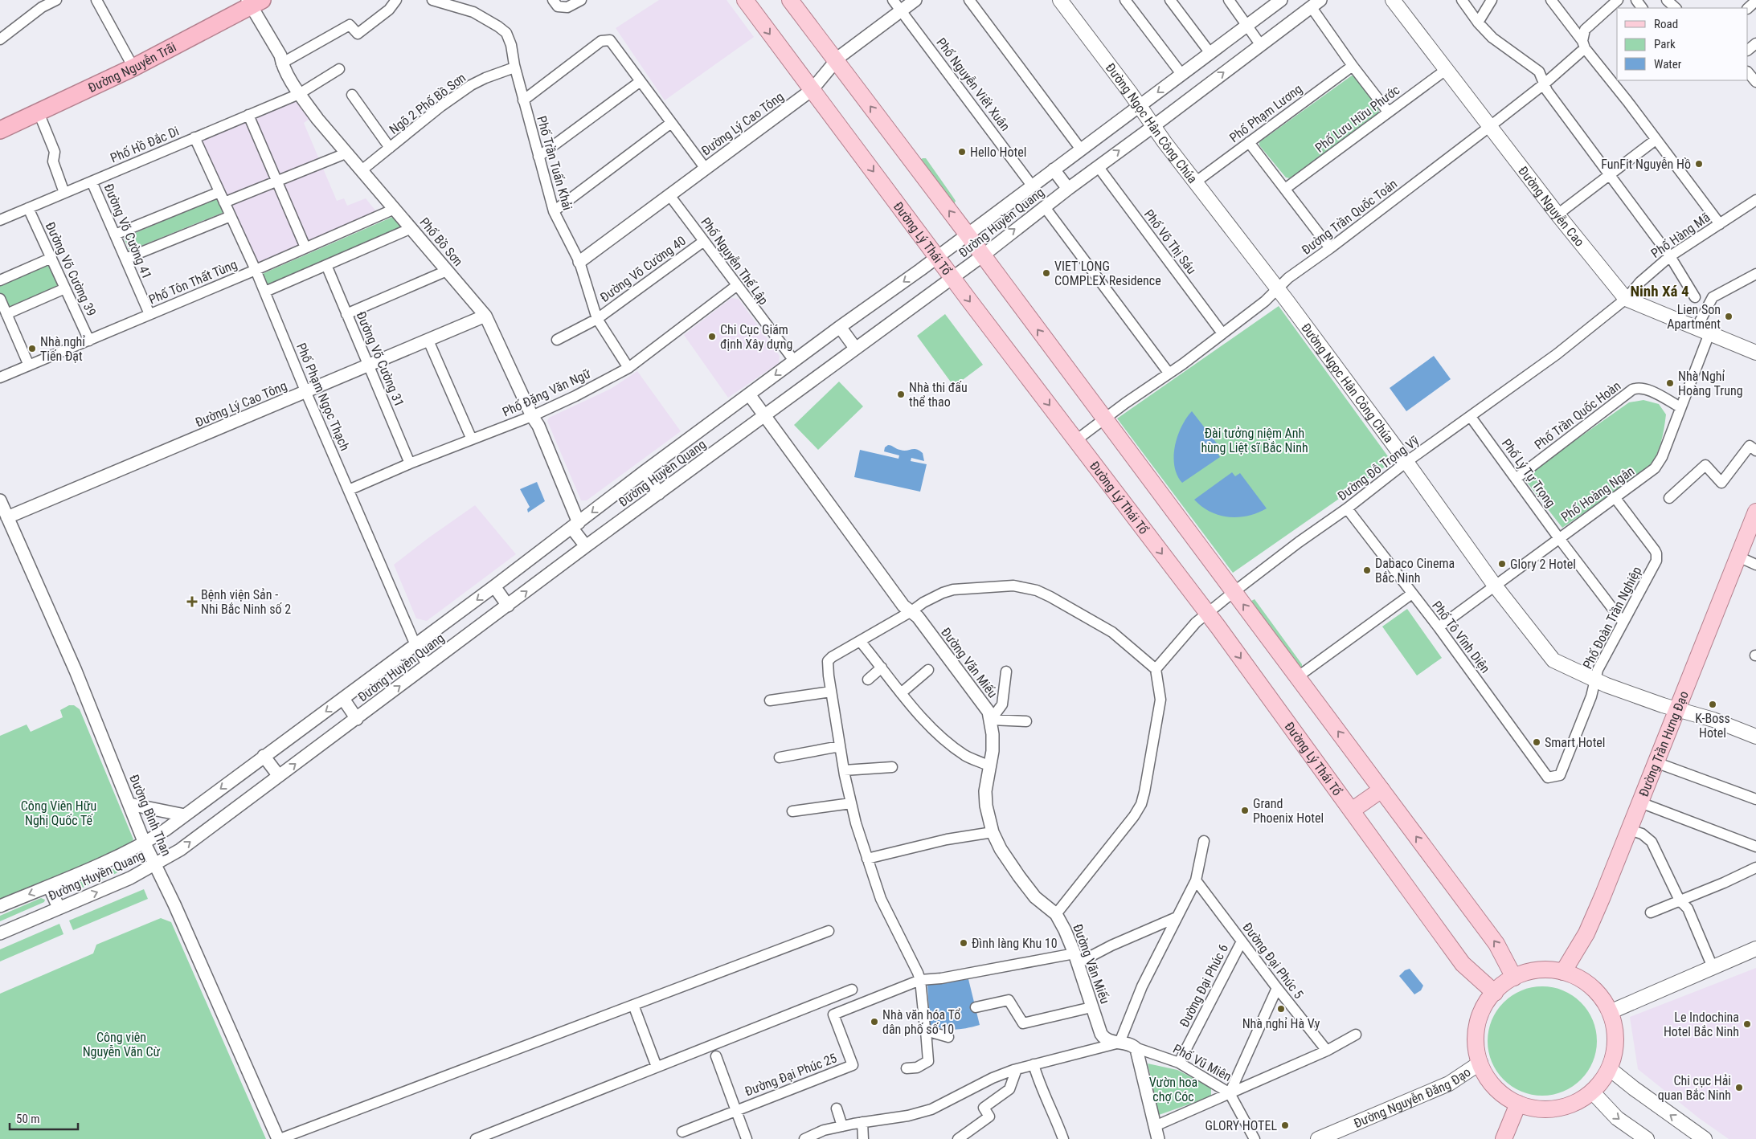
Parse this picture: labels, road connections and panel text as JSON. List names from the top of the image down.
{
  "streets": {
    "highway": ["Đường Nguyễn Trãi"],
    "main road": [
      "Đường Ngọc Hân Công Chúa",
      "Đường Nguyễn Cao",
      "Đường Lý Thái Tổ",
      "Đường Trần Hưng Đạo",
      "Đường Nguyễn Đăng Đạo"
    ],
    "street": [
      "Phố Nguyễn Viết Xuân",
      "Ngõ 2 Phố Bồ Sơn",
      "Phố Phạm Lương",
      "Phố Lưu Hữu Phước",
      "Đường Lý Cao Tông",
      "Phố Hồ Đắc Di",
      "Phố Trần Tuấn Khải",
      "Đường Trần Quốc Toản",
      "Đường Huyền Quang",
      "Đường Võ Cường 41",
      "Phố Hàng Mã",
      "Phố Bồ Sơn",
      "Phố Võ Thị Sáu",
      "Phố Nguyễn Thế Lập",
      "Đường Võ Cường 39",
      "Đường Võ Cường 40",
      "Phố Tôn Thất Tùng",
      "Đường Võ Cường 31",
      "Phố Đặng Văn Ngữ",
      "Phố Phạm Ngọc Thạch",
      "Phố Trần Quốc Hoàn",
      "Đường Đỗ Trọng Vỹ",
      "Phố Lý Tự Trọng",
      "Phố Hoàng Ngân",
      "Phố Đoàn Trần Nghiệp",
      "Phố Tô Vĩnh Diện",
      "Đường Văn Miếu",
      "Đường Bình Than",
      "Đường Đại Phúc 5",
      "Đường Đại Phúc 6",
      "Phố Vũ Miên",
      "Đường Đại Phúc 25"
    ]
  },
  "crossings": [
    ["Đường Nguyễn Trãi", "Phố Bồ Sơn"],
    ["Phố Nguyễn Viết Xuân", "Đường Lý Cao Tông"],
    ["Phố Nguyễn Viết Xuân", "Đường Huyền Quang"],
    ["Ngõ 2 Phố Bồ Sơn", "Phố Trần Tuấn Khải"],
    ["Ngõ 2 Phố Bồ Sơn", "Phố Bồ Sơn"],
    ["Phố Phạm Lương", "Đường Ngọc Hân Công Chúa"],
    ["Phố Lưu Hữu Phước", "Đường Nguyễn Cao"],
    ["Đường Ngọc Hân Công Chúa", "Đường Trần Quốc Toản"],
    ["Đường Ngọc Hân Công Chúa", "Đường Huyền Quang"],
    ["Đường Ngọc Hân Công Chúa", "Đường Đỗ Trọng Vỹ"],
    ["Đường Ngọc Hân Công Chúa", "Phố Hoàng Ngân"],
    ["Đường Ngọc Hân Công Chúa", "Phố Đoàn Trần Nghiệp"],
    ["Đường Ngọc Hân Công Chúa", "Đường Trần Hưng Đạo"],
    ["Đường Lý Cao Tông", "Phố Trần Tuấn Khải"],
    ["Đường Lý Cao Tông", "Đường Lý Thái Tổ"],
    ["Đường Lý Cao Tông", "Phố Bồ Sơn"],
    ["Đường Lý Cao Tông", "Phố Nguyễn Thế Lập"],
    ["Đường Lý Cao Tông", "Đường Võ Cường 31"],
    ["Đường Lý Cao Tông", "Phố Phạm Ngọc Thạch"],
    ["Đường Lý Cao Tông", "Đường Bình Than"],
    ["Phố Hồ Đắc Di", "Đường Võ Cường 41"],
    ["Phố Hồ Đắc Di", "Phố Bồ Sơn"],
    ["Phố Hồ Đắc Di", "Đường Võ Cường 39"],
    ["Phố Hồ Đắc Di", "Phố Phạm Ngọc Thạch"],
    ["Phố Trần Tuấn Khải", "Đường Võ Cường 40"],
    ["Phố Trần Tuấn Khải", "Phố Đặng Văn Ngữ"],
    ["Đường Nguyễn Cao", "Đường Trần Quốc Toản"],
    ["Đường Nguyễn Cao", "Phố Hàng Mã"],
    ["Đường Nguyễn Cao", "Đường Đỗ Trọng Vỹ"],
    ["Đường Nguyễn Cao", "Phố Hoàng Ngân"],
    ["Đường Trần Quốc Toản", "Đường Lý Thái Tổ"],
    ["Đường Trần Quốc Toản", "Phố Võ Thị Sáu"],
    ["Đường Huyền Quang", "Đường Lý Thái Tổ"],
    ["Đường Huyền Quang", "Phố Bồ Sơn"],
    ["Đường Huyền Quang", "Phố Võ Thị Sáu"],
    ["Đường Huyền Quang", "Phố Nguyễn Thế Lập"],
    ["Đường Huyền Quang", "Phố Phạm Ngọc Thạch"],
    ["Đường Huyền Quang", "Đường Văn Miếu"],
    ["Đường Huyền Quang", "Đường Bình Than"],
    ["Đường Võ Cường 41", "Phố Tôn Thất Tùng"],
    ["Phố Hàng Mã", "Đường Đỗ Trọng Vỹ"],
    ["Đường Lý Thái Tổ", "Đường Đỗ Trọng Vỹ"],
    ["Đường Lý Thái Tổ", "Đường Trần Hưng Đạo"],
    ["Đường Lý Thái Tổ", "Đường Nguyễn Đăng Đạo"],
    ["Phố Bồ Sơn", "Phố Tôn Thất Tùng"],
    ["Phố Bồ Sơn", "Phố Đặng Văn Ngữ"],
    ["Phố Nguyễn Thế Lập", "Đường Võ Cường 40"],
    ["Phố Nguyễn Thế Lập", "Phố Đặng Văn Ngữ"],
    ["Đường Võ Cường 39", "Phố Tôn Thất Tùng"],
    ["Phố Tôn Thất Tùng", "Phố Phạm Ngọc Thạch"],
    ["Đường Võ Cường 31", "Phố Đặng Văn Ngữ"],
    ["Phố Đặng Văn Ngữ", "Phố Phạm Ngọc Thạch"],
    ["Phố Trần Quốc Hoàn", "Phố Lý Tự Trọng"],
    ["Phố Trần Quốc Hoàn", "Phố Hoàng Ngân"],
    ["Đường Đỗ Trọng Vỹ", "Phố Lý Tự Trọng"],
    ["Đường Đỗ Trọng Vỹ", "Phố Tô Vĩnh Diện"],
    ["Phố Lý Tự Trọng", "Phố Hoàng Ngân"],
    ["Phố Lý Tự Trọng", "Phố Đoàn Trần Nghiệp"],
    ["Phố Hoàng Ngân", "Phố Đoàn Trần Nghiệp"],
    ["Phố Hoàng Ngân", "Phố Tô Vĩnh Diện"],
    ["Phố Đoàn Trần Nghiệp", "Phố Tô Vĩnh Diện"],
    ["Đường Văn Miếu", "Phố Vũ Miên"],
    ["Đường Trần Hưng Đạo", "Đường Nguyễn Đăng Đạo"],
    ["Đường Đại Phúc 5", "Đường Đại Phúc 6"],
    ["Đường Đại Phúc 6", "Phố Vũ Miên"]
  ],
  "districts": ["Ninh Xá 4"],
  "parks": [
    "Đài tưởng niệm Anh hùng Liệt sĩ Bắc Ninh",
    "Công Viên Hữu Nghị Quốc Tế",
    "Công viên Nguyễn Văn Cừ",
    "Vườn hoa chợ Cóc"
  ],
  "places": {
    "other": [
      "Hello Hotel",
      "FunFit Nguyễn Hồ",
      "VIET LONG COMPLEX Residence",
      "Lien Son Apartment",
      "Chi Cục Giám định Xây dựng",
      "Nhà nghỉ Tiến Đạt",
      "Nhà Nghỉ Hoàng Trung",
      "Nhà thi đấu thể thao",
      "Glory 2 Hotel",
      "Dabaco Cinema Bắc Ninh",
      "K-Boss Hotel",
      "Smart Hotel",
      "Grand Phoenix Hotel",
      "Đình làng Khu 10",
      "Nhà nghỉ Hà Vy",
      "Nhà văn hóa Tổ dân phố số 10",
      "Le Indochina Hotel Bắc Ninh",
      "Chi cục Hải quan Bắc Ninh",
      "GLORY HOTEL"
    ],
    "health": ["Bệnh viện Sản - Nhi Bắc Ninh số 2"]
  },
  "legend": ["Road", "Park", "Water"],
  "scale_bar": "50 m"
}
